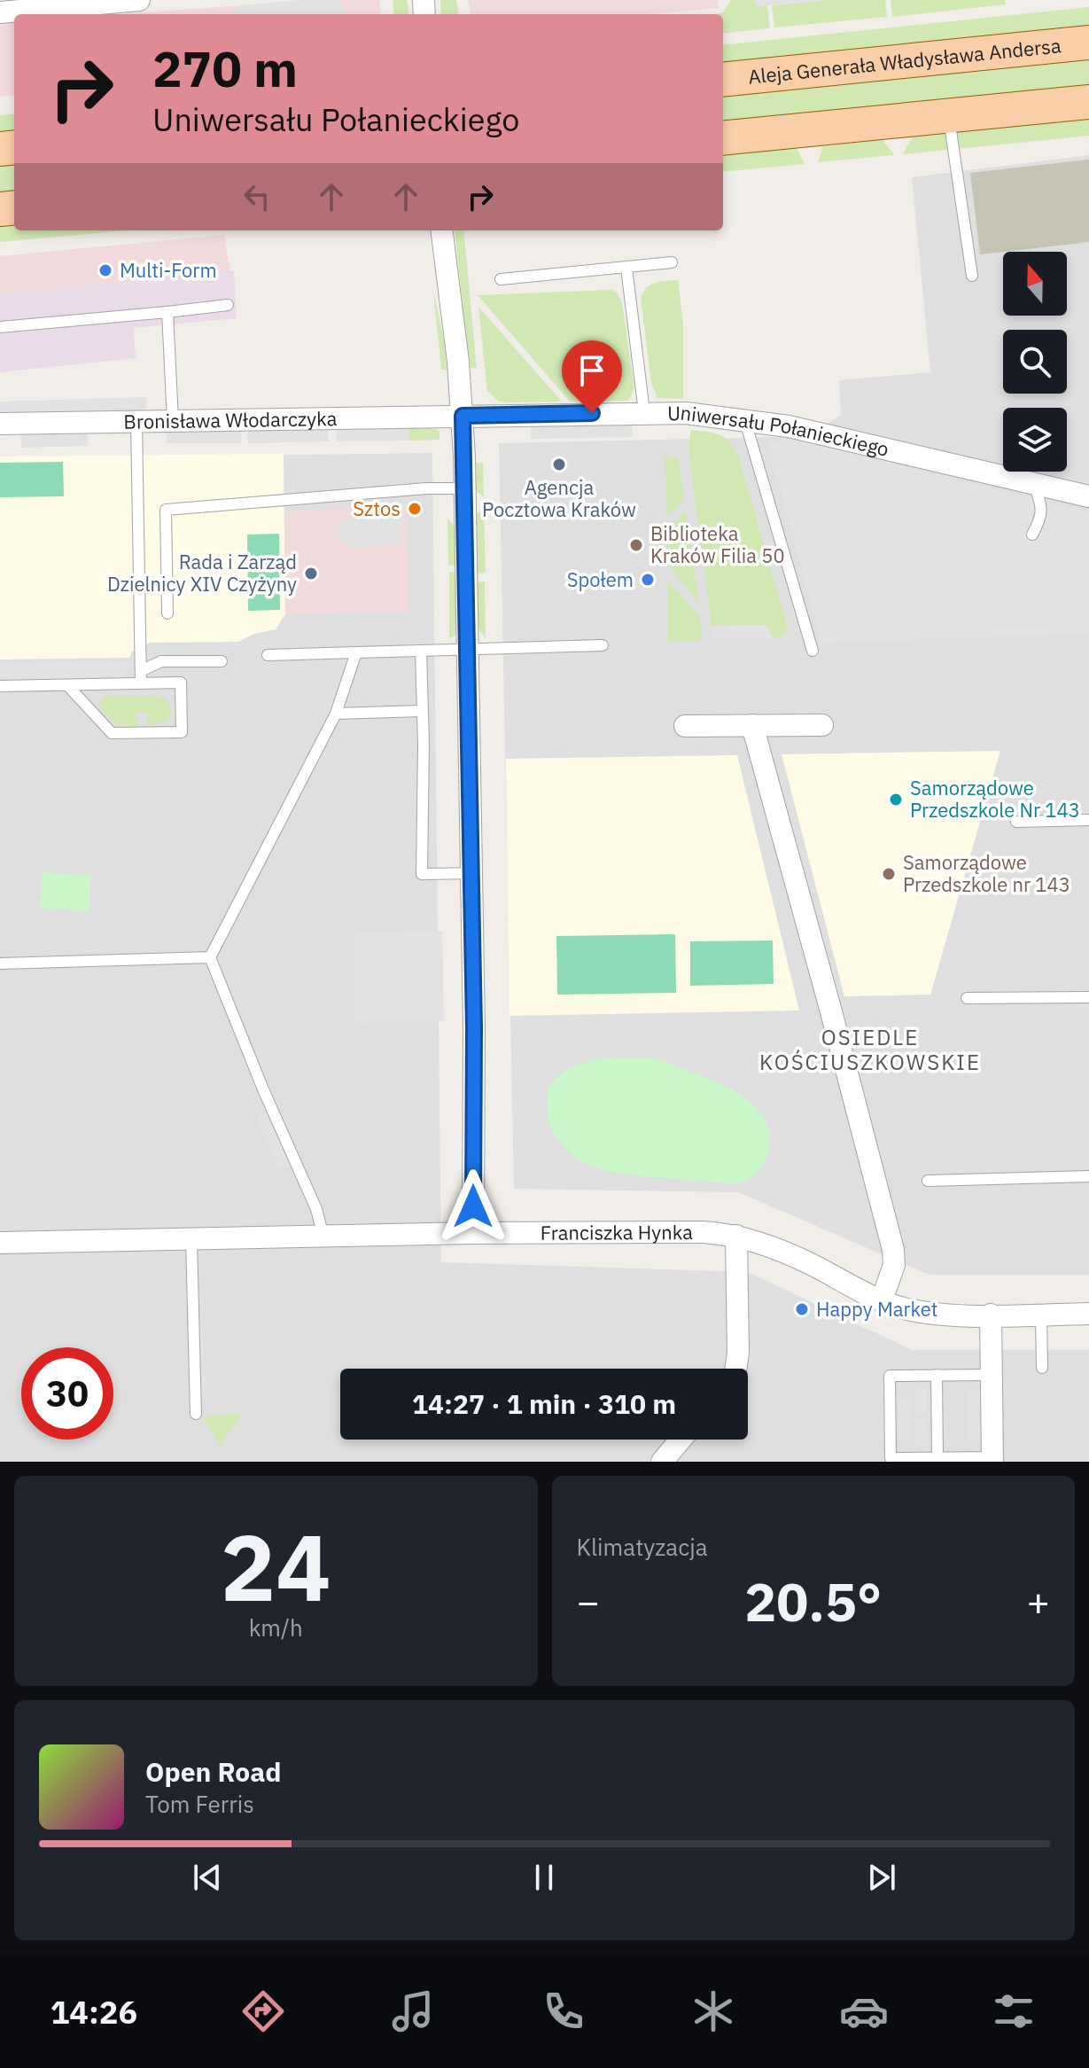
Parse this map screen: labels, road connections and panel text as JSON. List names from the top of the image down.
{
  "streets": {
    "main road": ["Aleja Generała Władysława Andersa"],
    "street": ["Bronisława Włodarczyka", "Uniwersału Połanieckiego", "Franciszka Hynka"]
  },
  "crossings": [
    ["Bronisława Włodarczyka", "Uniwersału Połanieckiego"]
  ],
  "districts": ["OSIEDLE KOŚCIUSZKOWSKIE"],
  "places": [
    "Multi-Form",
    "Agencja Pocztowa Kraków",
    "Sztos",
    "Biblioteka Kraków Filia 50",
    "Rada i Zarząd Dzielnicy XIV Czyżyny",
    "Społem",
    "Samorządowe Przedszkole Nr 143",
    "Samorządowe Przedszkole nr 143",
    "Happy Market"
  ],
  "north": "top",
  "page": {
    "turn": ["270 m", "Uniwersału Połanieckiego"],
    "limit": "30",
    "trip": "14:27 · 1 min · 310 m",
    "tile": [
      ["24", "km/h"],
      "Klimatyzacja"
    ],
    "heat": ["−", "20.5°", "+"],
    "song": ["Open Road", "Tom Ferris"],
    "tabs": "14:26"
  }
}
